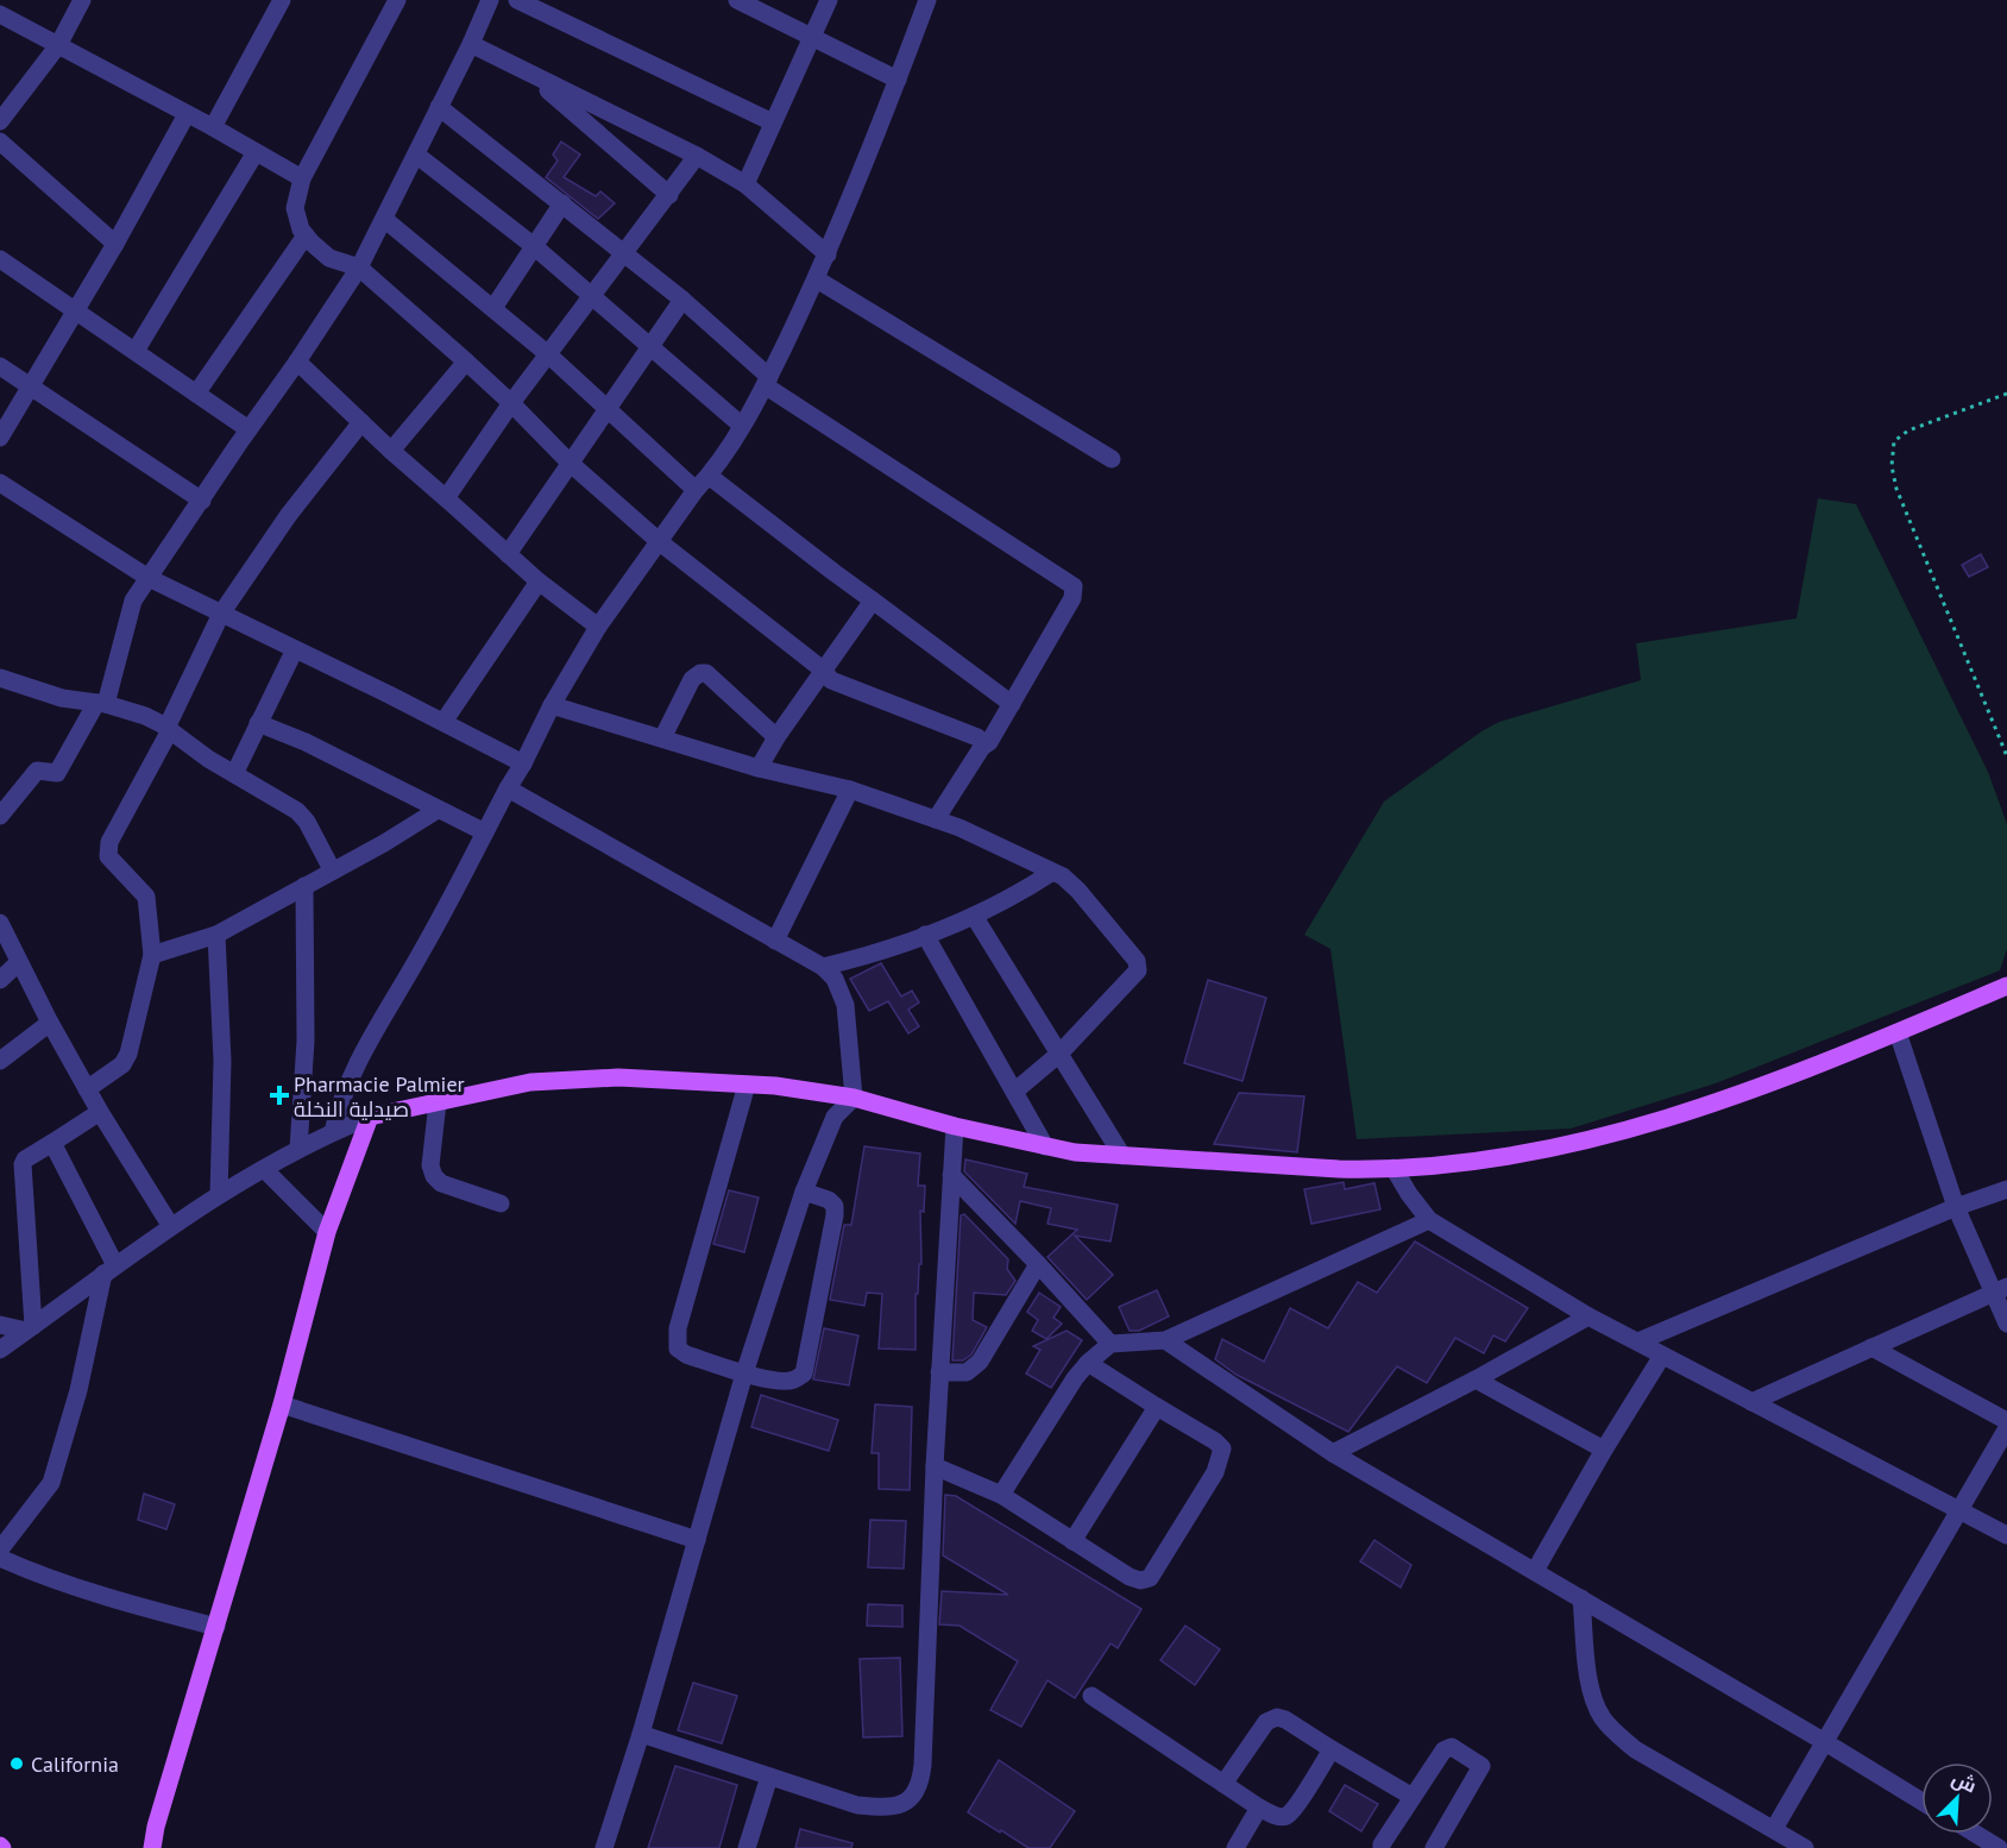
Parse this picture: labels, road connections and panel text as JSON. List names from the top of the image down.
{
  "places": {
    "health": ["Pharmacie Palmier صيدلية النخلة"],
    "other": ["California"]
  },
  "north": "top right"
}
